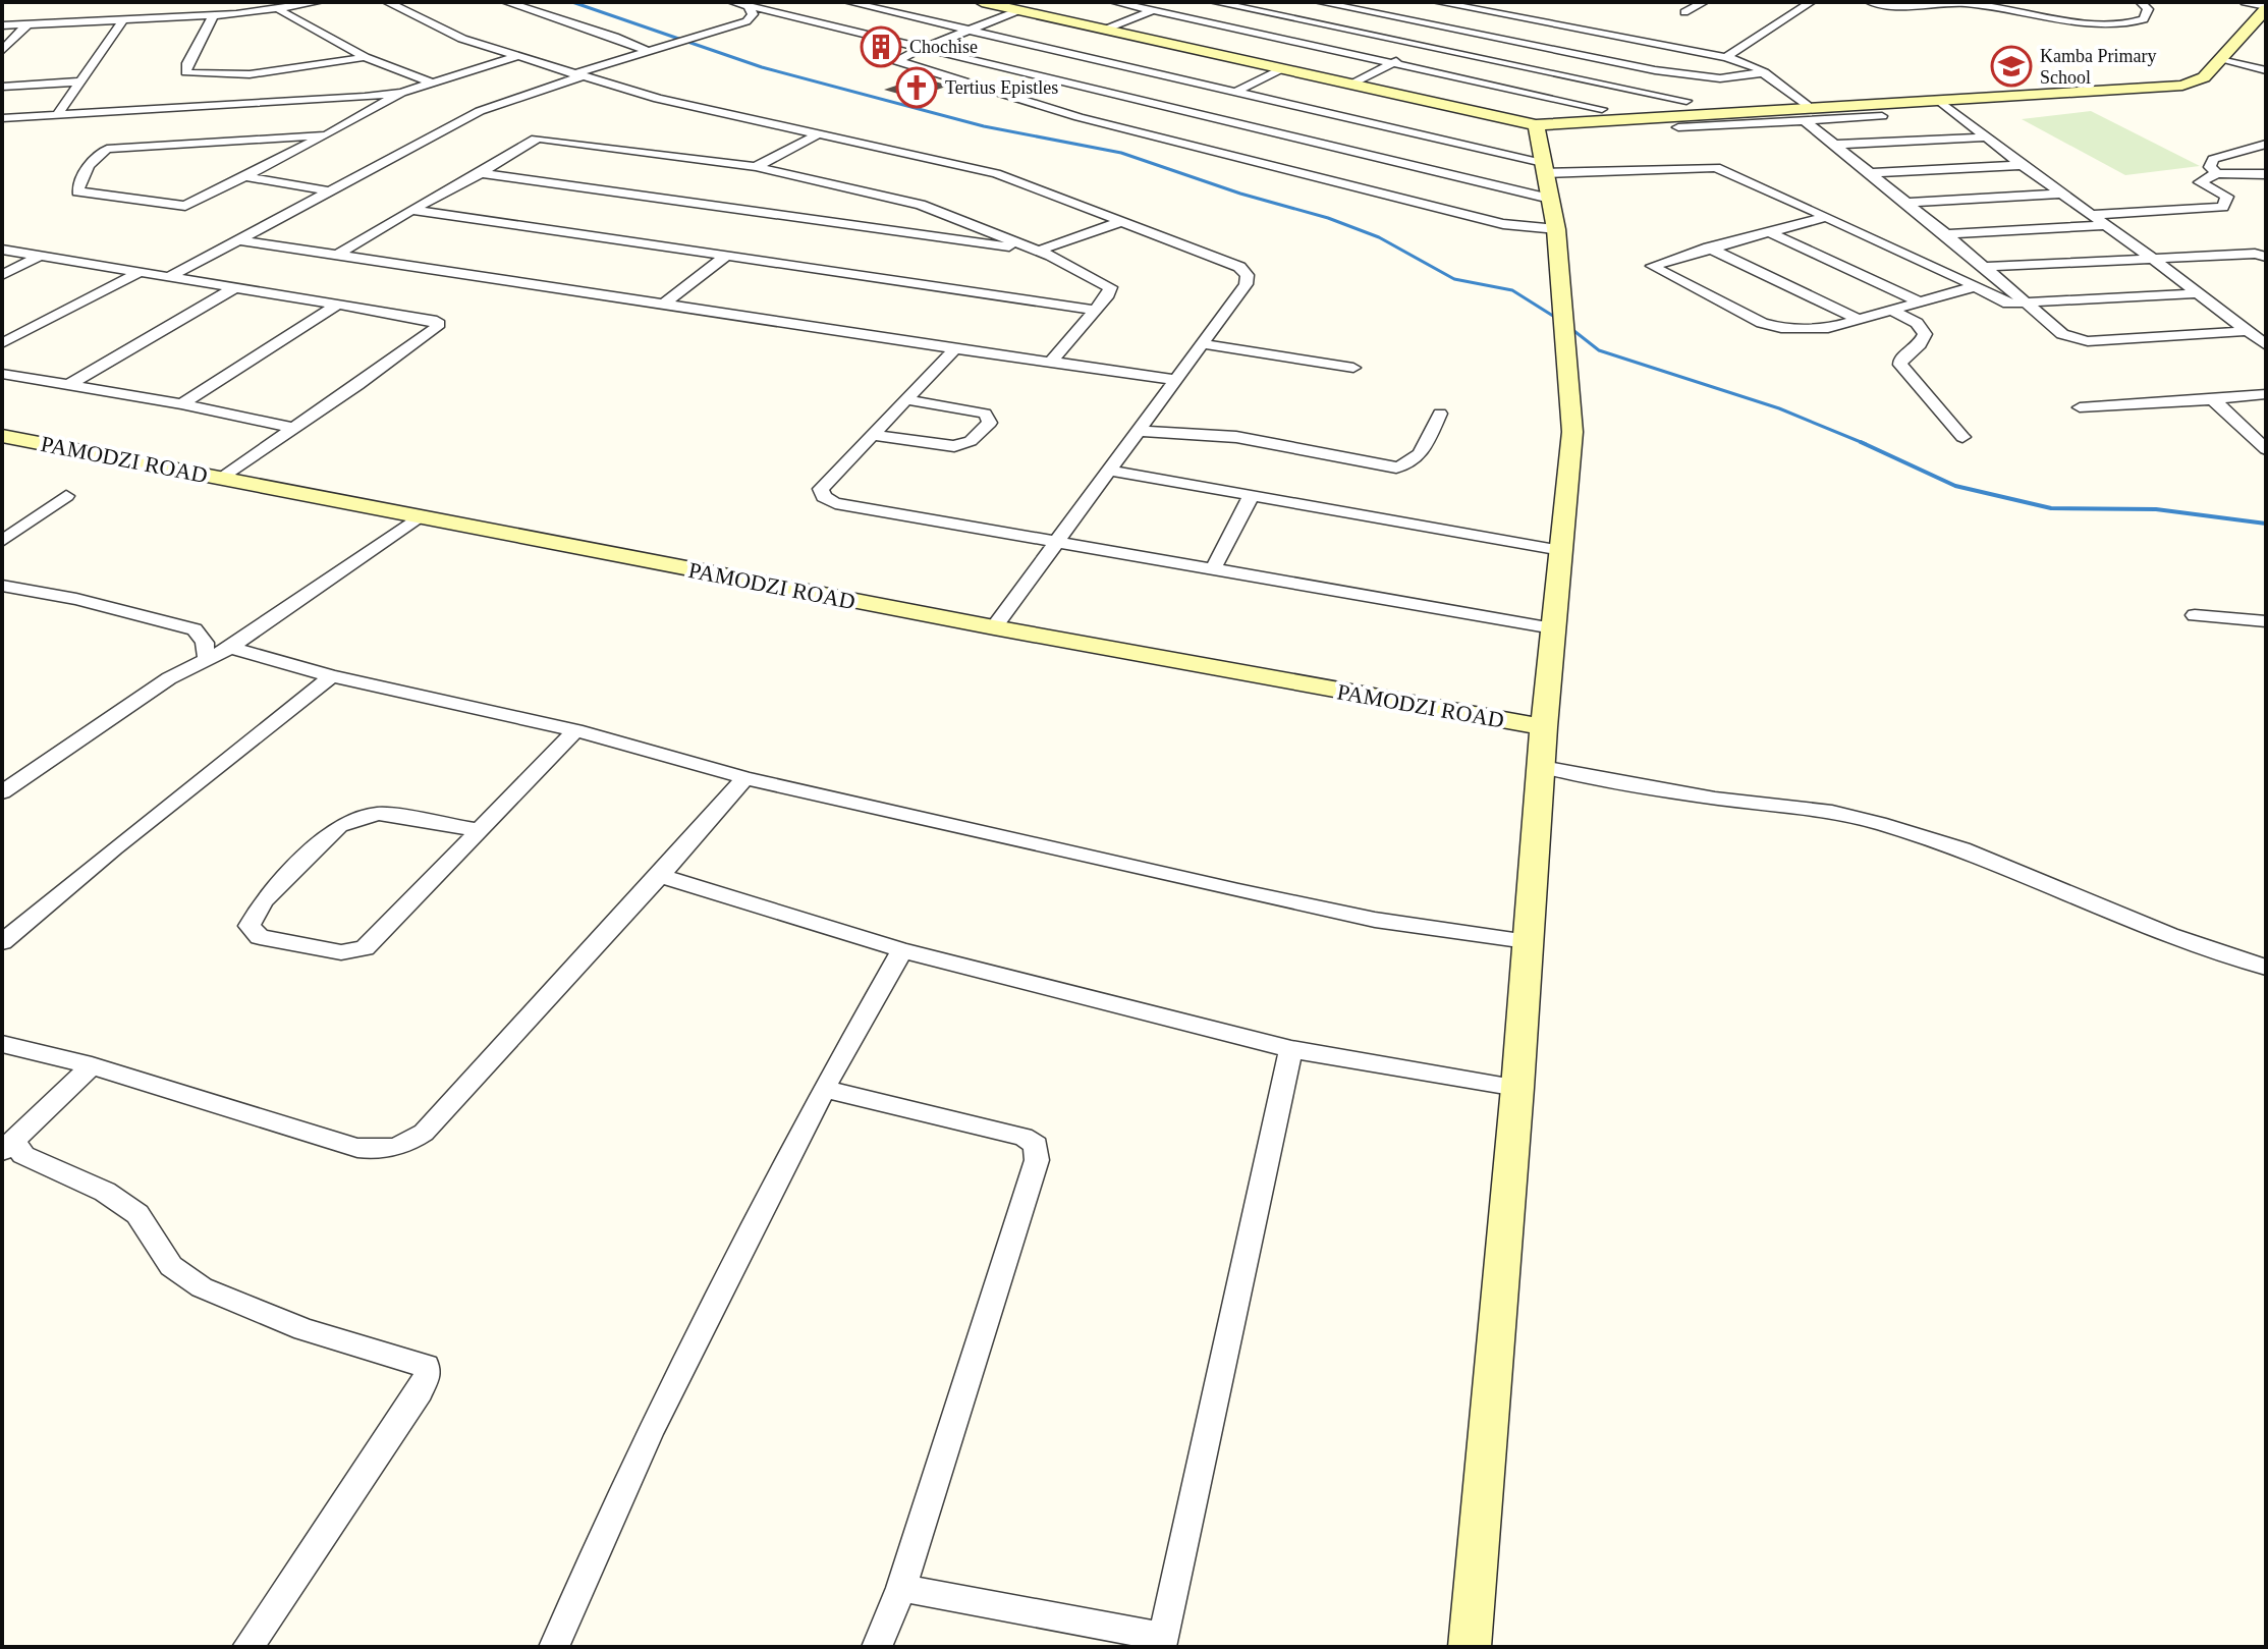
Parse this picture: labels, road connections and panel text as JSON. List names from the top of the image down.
{
  "streets": {
    "street": ["PAMODZI ROAD"]
  },
  "places": {
    "building": ["Chochise"],
    "school or university": ["Kamba Primary School"],
    "church": ["Tertius Epistles"]
  }
}
